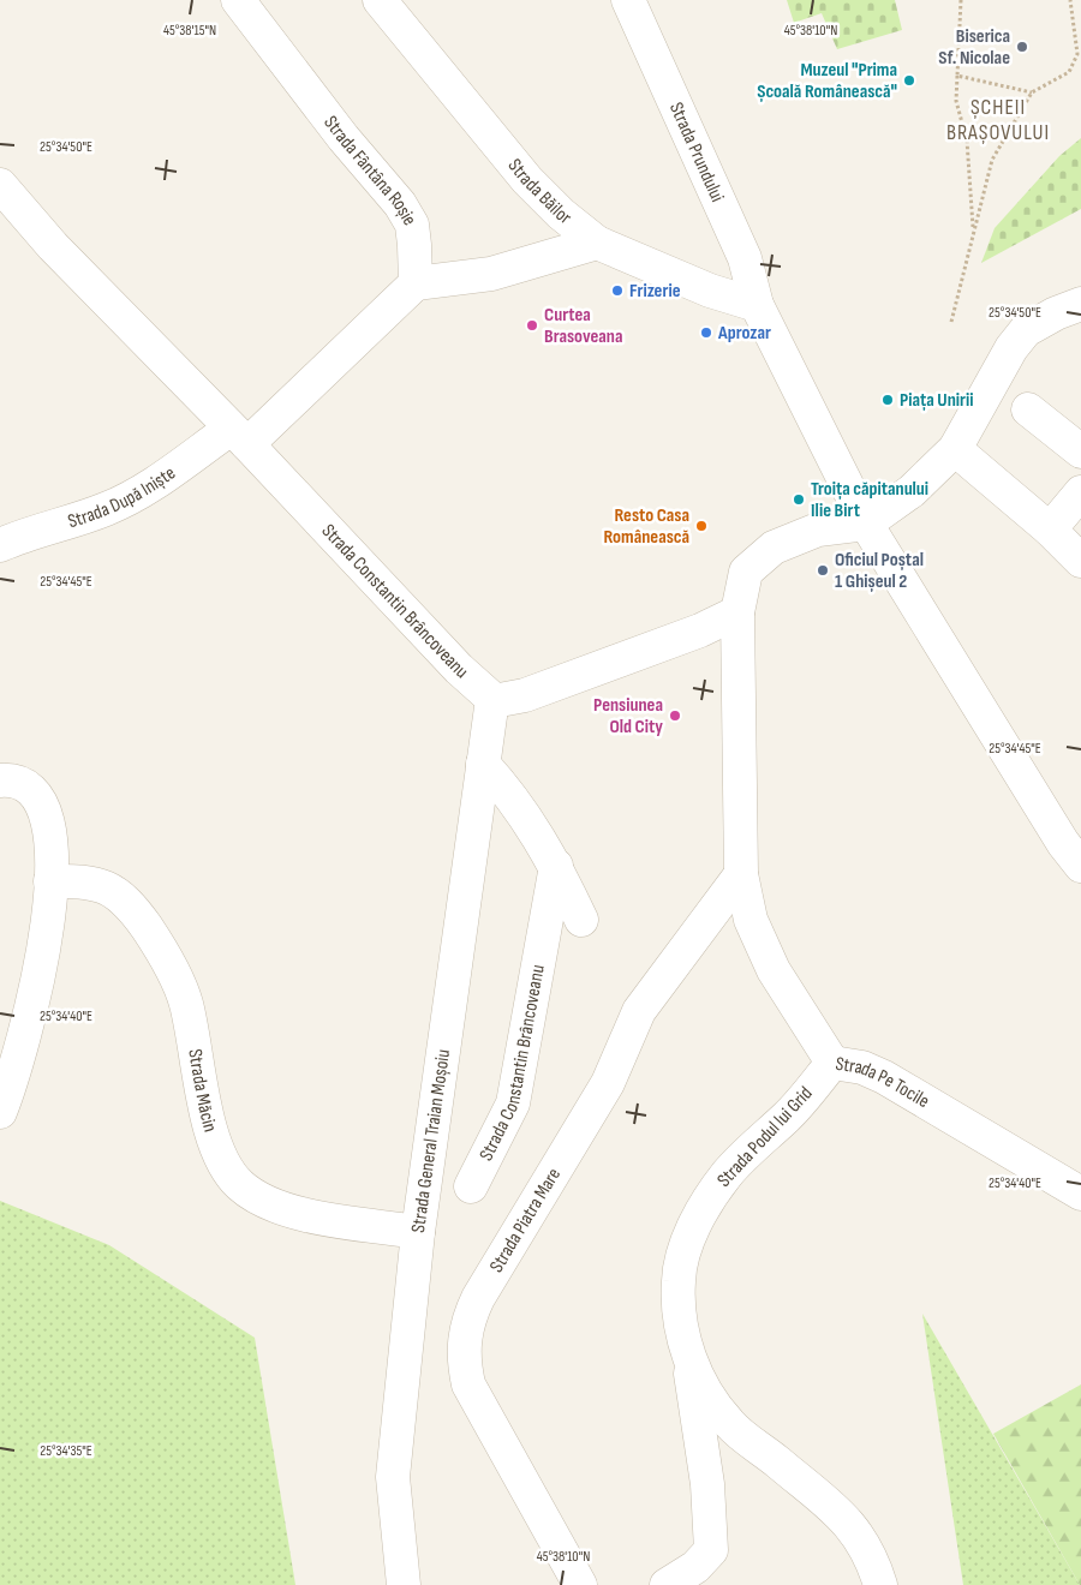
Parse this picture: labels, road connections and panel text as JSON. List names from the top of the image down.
{
  "streets": {
    "street": [
      "Strada Prundului",
      "Strada Fântâna Roșie",
      "Strada Băilor",
      "Strada După Iniște",
      "Strada Constantin Brâncoveanu",
      "Strada Pe Tocile",
      "Strada Măcin",
      "Strada Podul lui Grid",
      "Strada General Traian Moșoiu",
      "Strada Piatra Mare"
    ]
  },
  "crossings": [
    ["Strada Prundului", "Strada Băilor"],
    ["Strada După Iniște", "Strada Constantin Brâncoveanu"],
    ["Strada Constantin Brâncoveanu", "Strada General Traian Moșoiu"],
    ["Strada Pe Tocile", "Strada Podul lui Grid"],
    ["Strada Pe Tocile", "Strada Piatra Mare"],
    ["Strada Măcin", "Strada General Traian Moșoiu"]
  ],
  "districts": ["ȘCHEII BRAȘOVULUI"],
  "places": [
    "Biserica Sf. Nicolae",
    "Muzeul \"Prima Școală Românească\"",
    "Frizerie",
    "Curtea Brasoveana",
    "Aprozar",
    "Piața Unirii",
    "Troița căpitanului Ilie Birt",
    "Resto Casa Românească",
    "Oficiul Poștal 1 Ghișeul 2",
    "Pensiunea Old City"
  ],
  "coordinates": [
    "45°38'15\"N",
    "45°38'10\"N",
    "25°34'50\"E",
    "25°34'45\"E",
    "25°34'40\"E",
    "25°34'35\"E"
  ]
}
